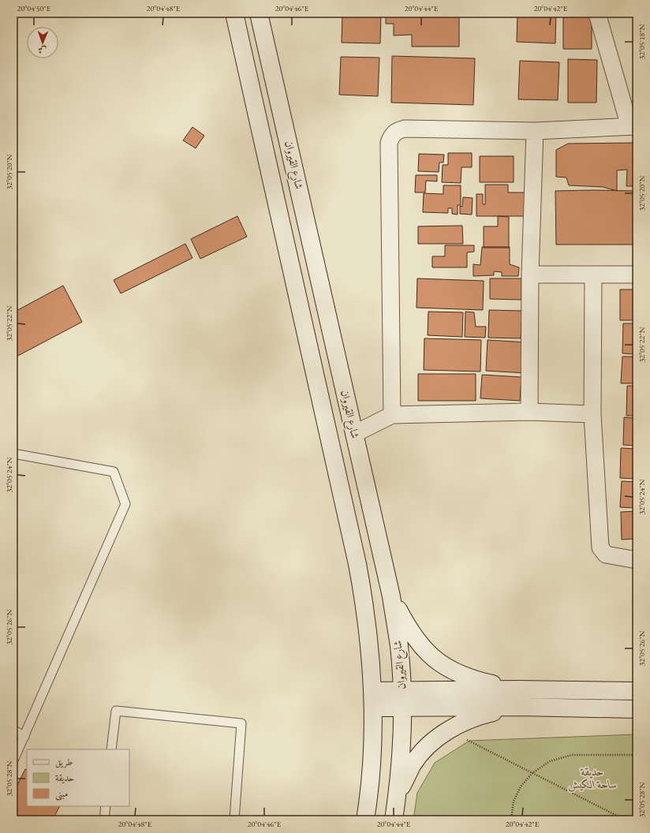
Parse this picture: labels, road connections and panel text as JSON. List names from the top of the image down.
{
  "streets": {
    "main road": ["شارع القيروان"]
  },
  "parks": ["حديقة ساحة الكيش"],
  "legend": ["طريق", "حديقة", "مبنى"],
  "north": "bottom",
  "coordinates": [
    "20°04'50\"E",
    "20°04'48\"E",
    "20°04'46\"E",
    "20°04'44\"E",
    "20°04'42\"E",
    "32°05'18\"N",
    "32°05'20\"N",
    "32°05'22\"N",
    "32°05'24\"N",
    "32°05'26\"N",
    "32°05'28\"N"
  ]
}
